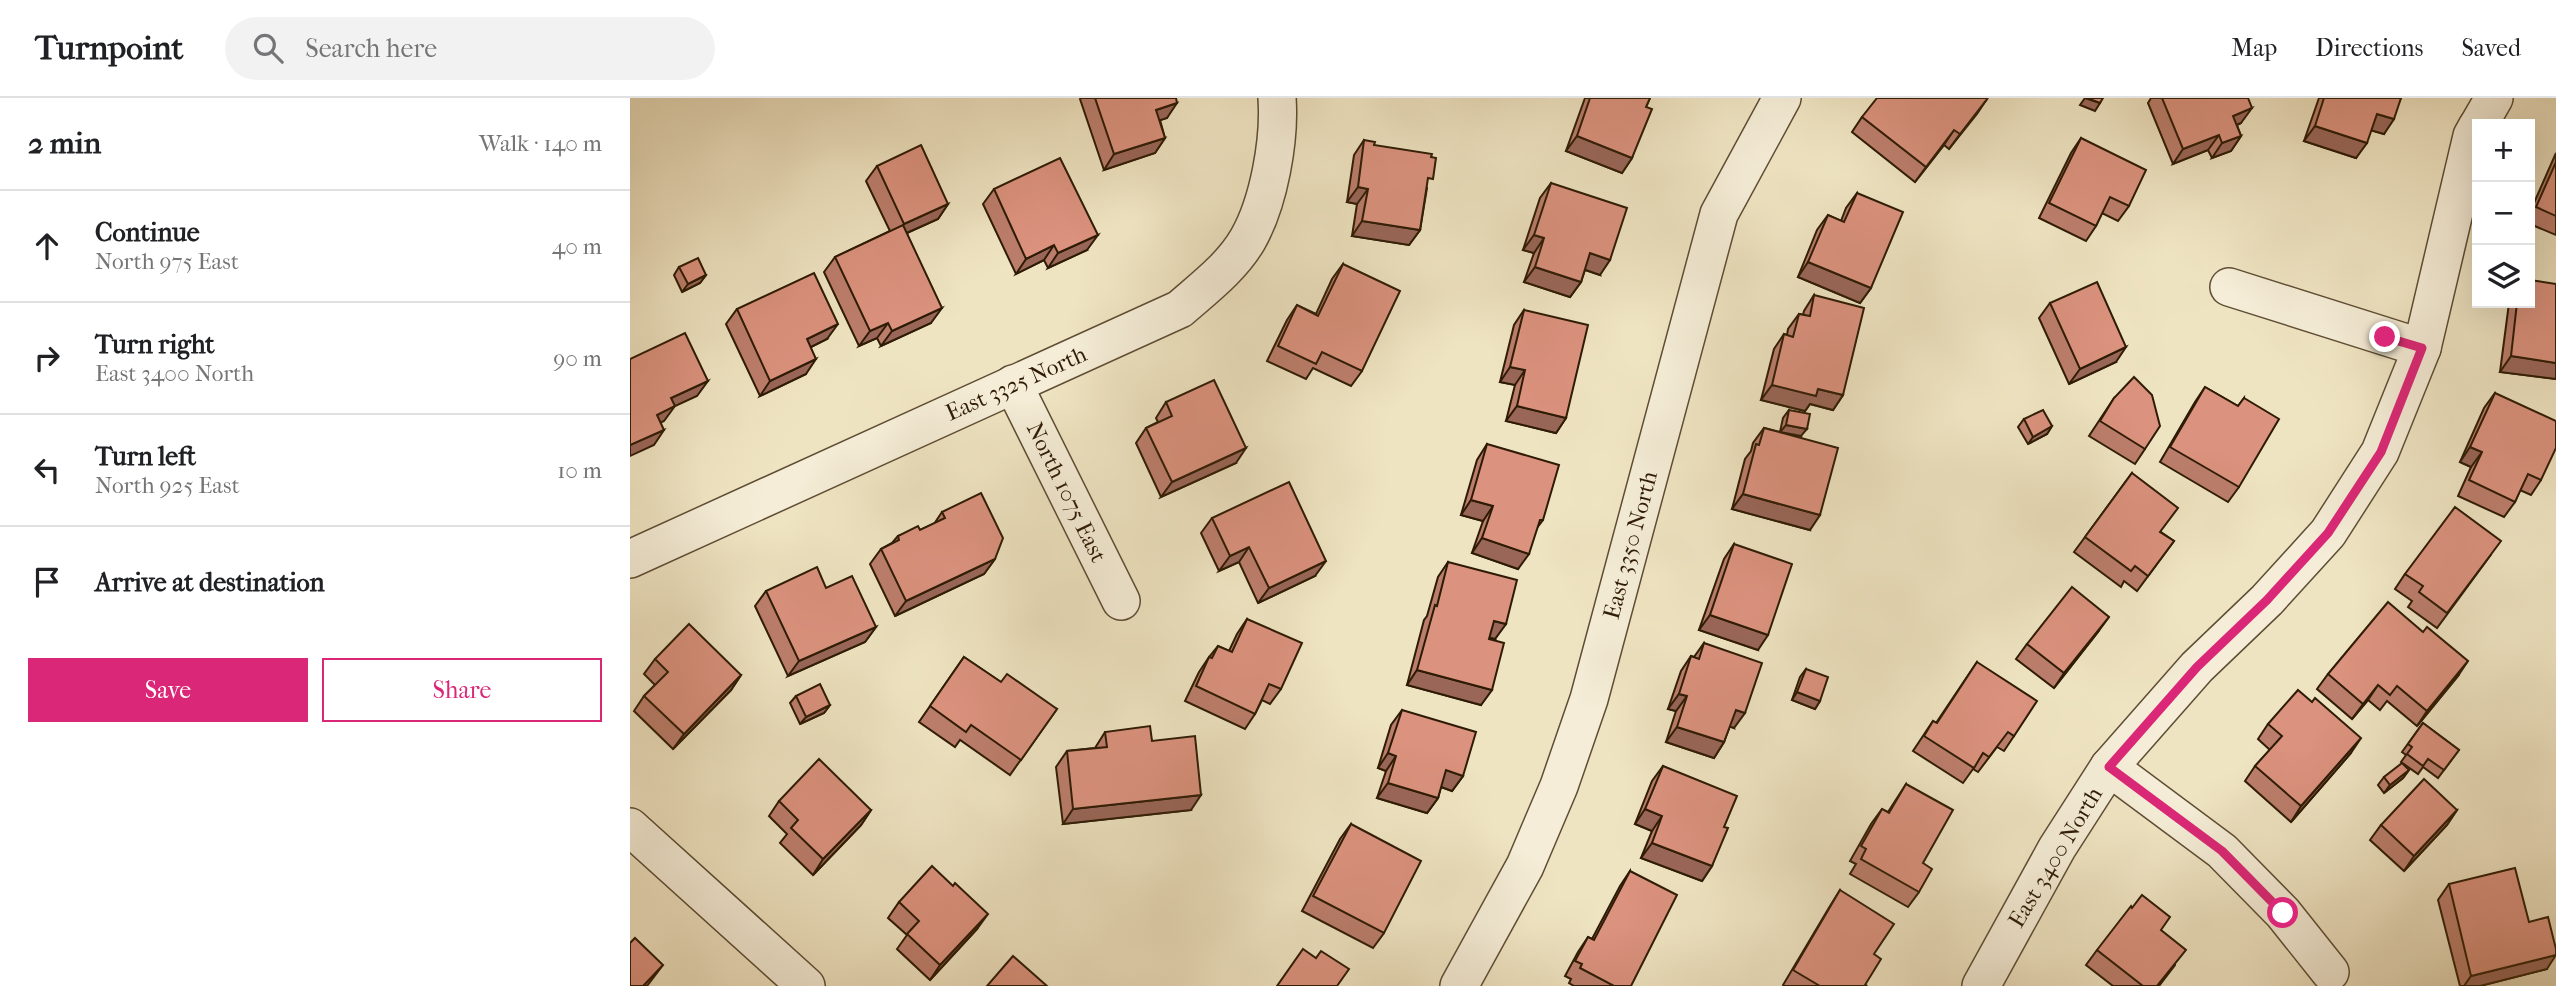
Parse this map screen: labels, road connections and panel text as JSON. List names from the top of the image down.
{
  "streets": {
    "street": [
      "East 3325 North",
      "North 1075 East",
      "East 3350 North",
      "East 3400 North"
    ]
  },
  "crossings": [
    ["East 3325 North", "North 1075 East"]
  ],
  "page": {
    "header": "Turnpoint",
    "search": "Search here",
    "nav": ["Map", "Directions", "Saved"],
    "heading": ["2 min", "Walk · 140 m"],
    "map_buttons": ["+", "−"],
    "list": [
      ["Continue", "North 975 East", "40 m"],
      ["Turn right", "East 3400 North", "90 m"],
      ["Turn left", "North 925 East", "10 m"],
      "Arrive at destination"
    ],
    "buttons": ["Save", "Share"]
  }
}
